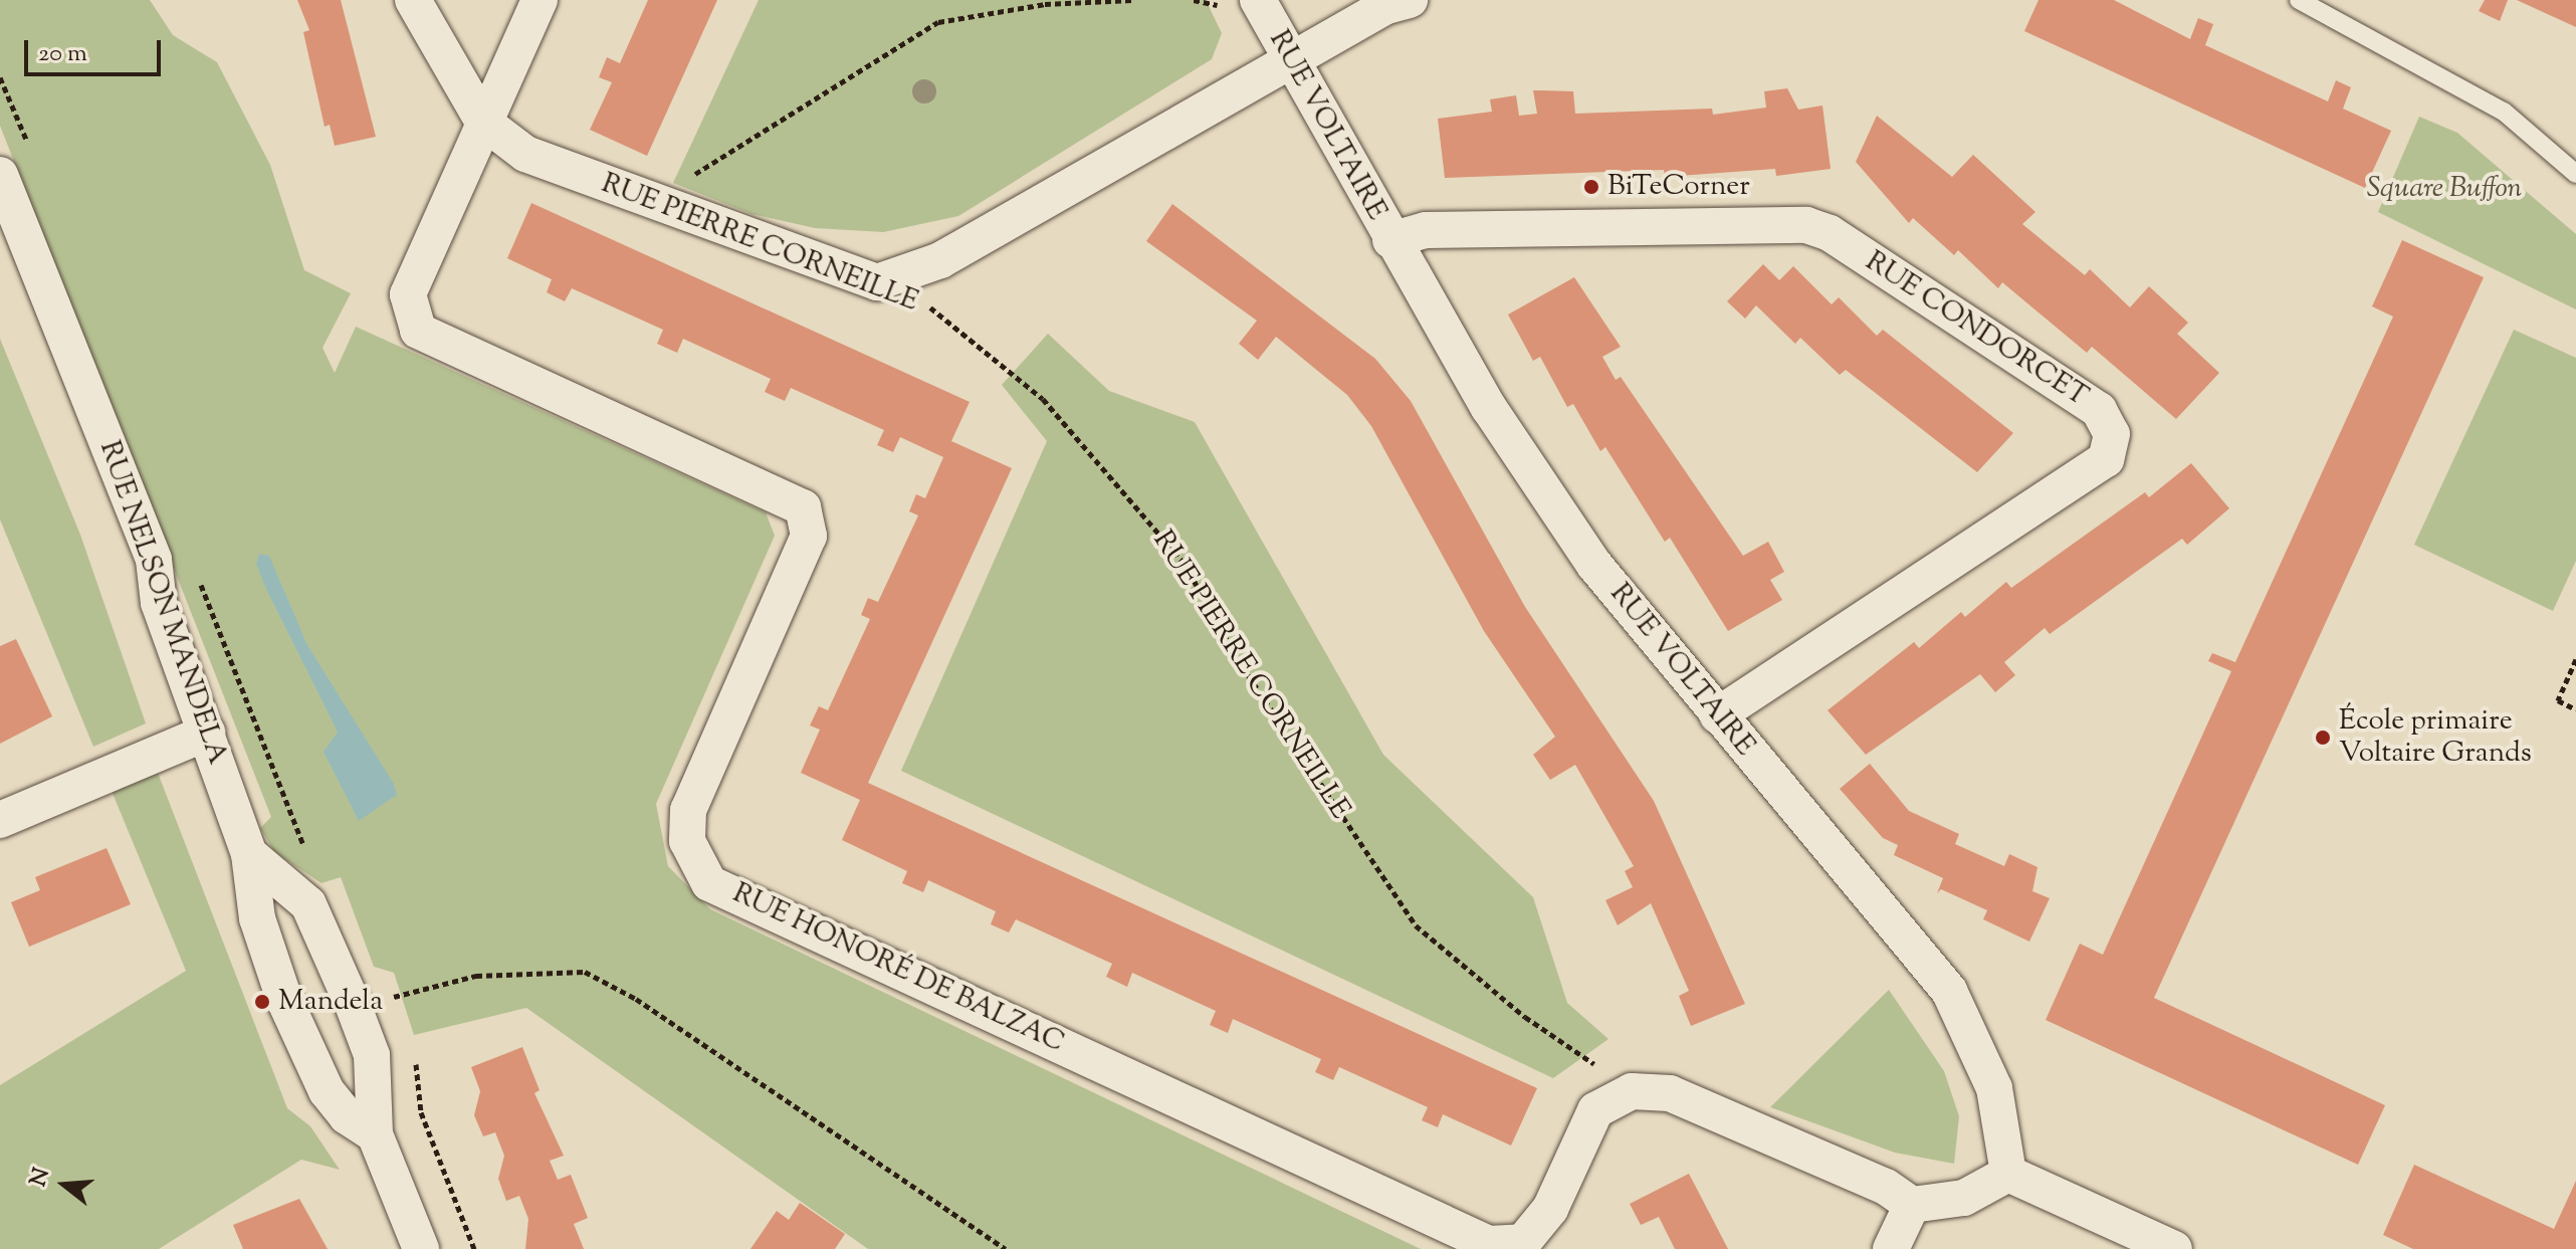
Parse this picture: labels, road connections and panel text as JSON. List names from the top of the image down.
{
  "streets": {
    "street": [
      "RUE VOLTAIRE",
      "RUE PIERRE CORNEILLE",
      "RUE CONDORCET",
      "RUE NELSON MANDELA",
      "RUE HONORÉ DE BALZAC"
    ]
  },
  "crossings": [
    ["RUE VOLTAIRE", "RUE CONDORCET"],
    ["RUE PIERRE CORNEILLE", "RUE HONORÉ DE BALZAC"]
  ],
  "parks": ["Square Buffon"],
  "places": ["BiTeCorner", "École primaire Voltaire Grands", "Mandela"],
  "scale_bar": "20 m",
  "north": "left"
}
